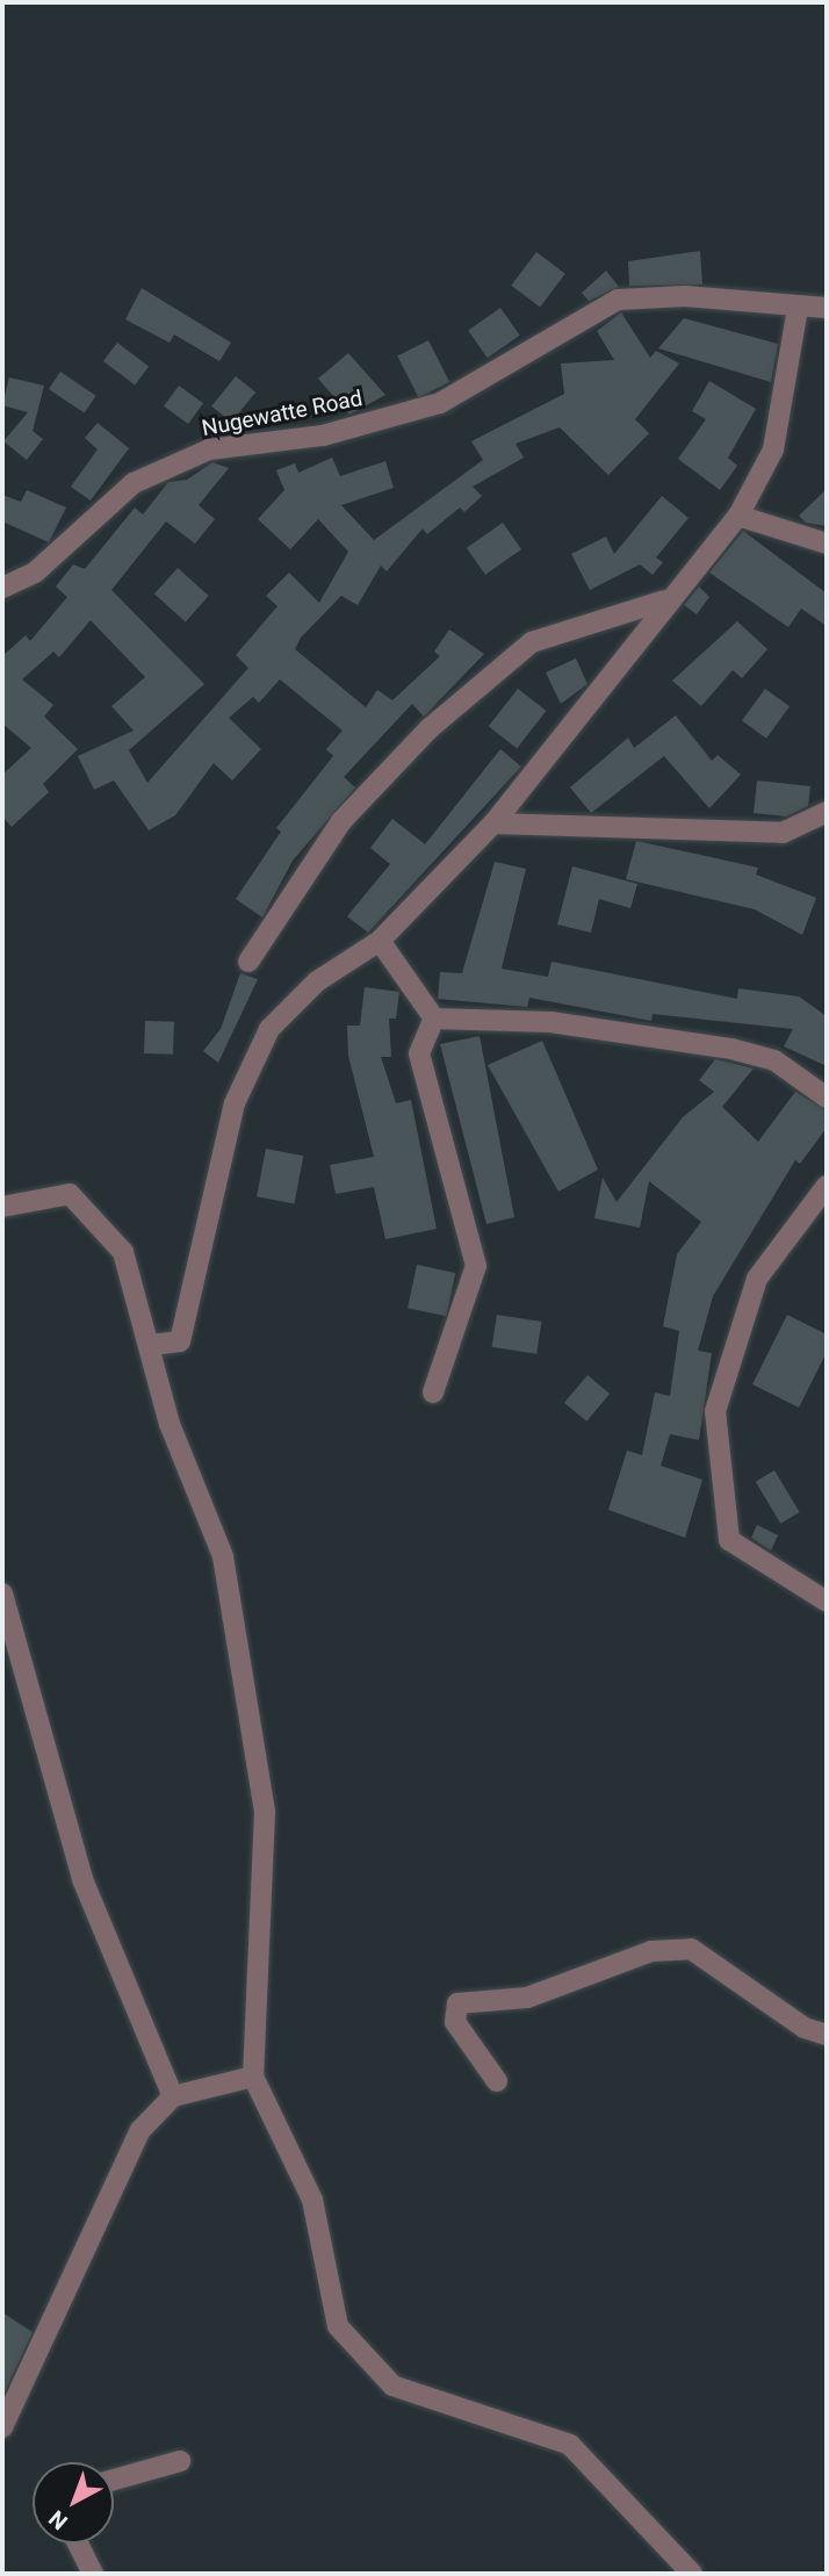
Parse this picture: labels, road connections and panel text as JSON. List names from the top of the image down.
{
  "streets": {
    "street": ["Nugewatte Road"]
  },
  "north": "bottom left"
}
